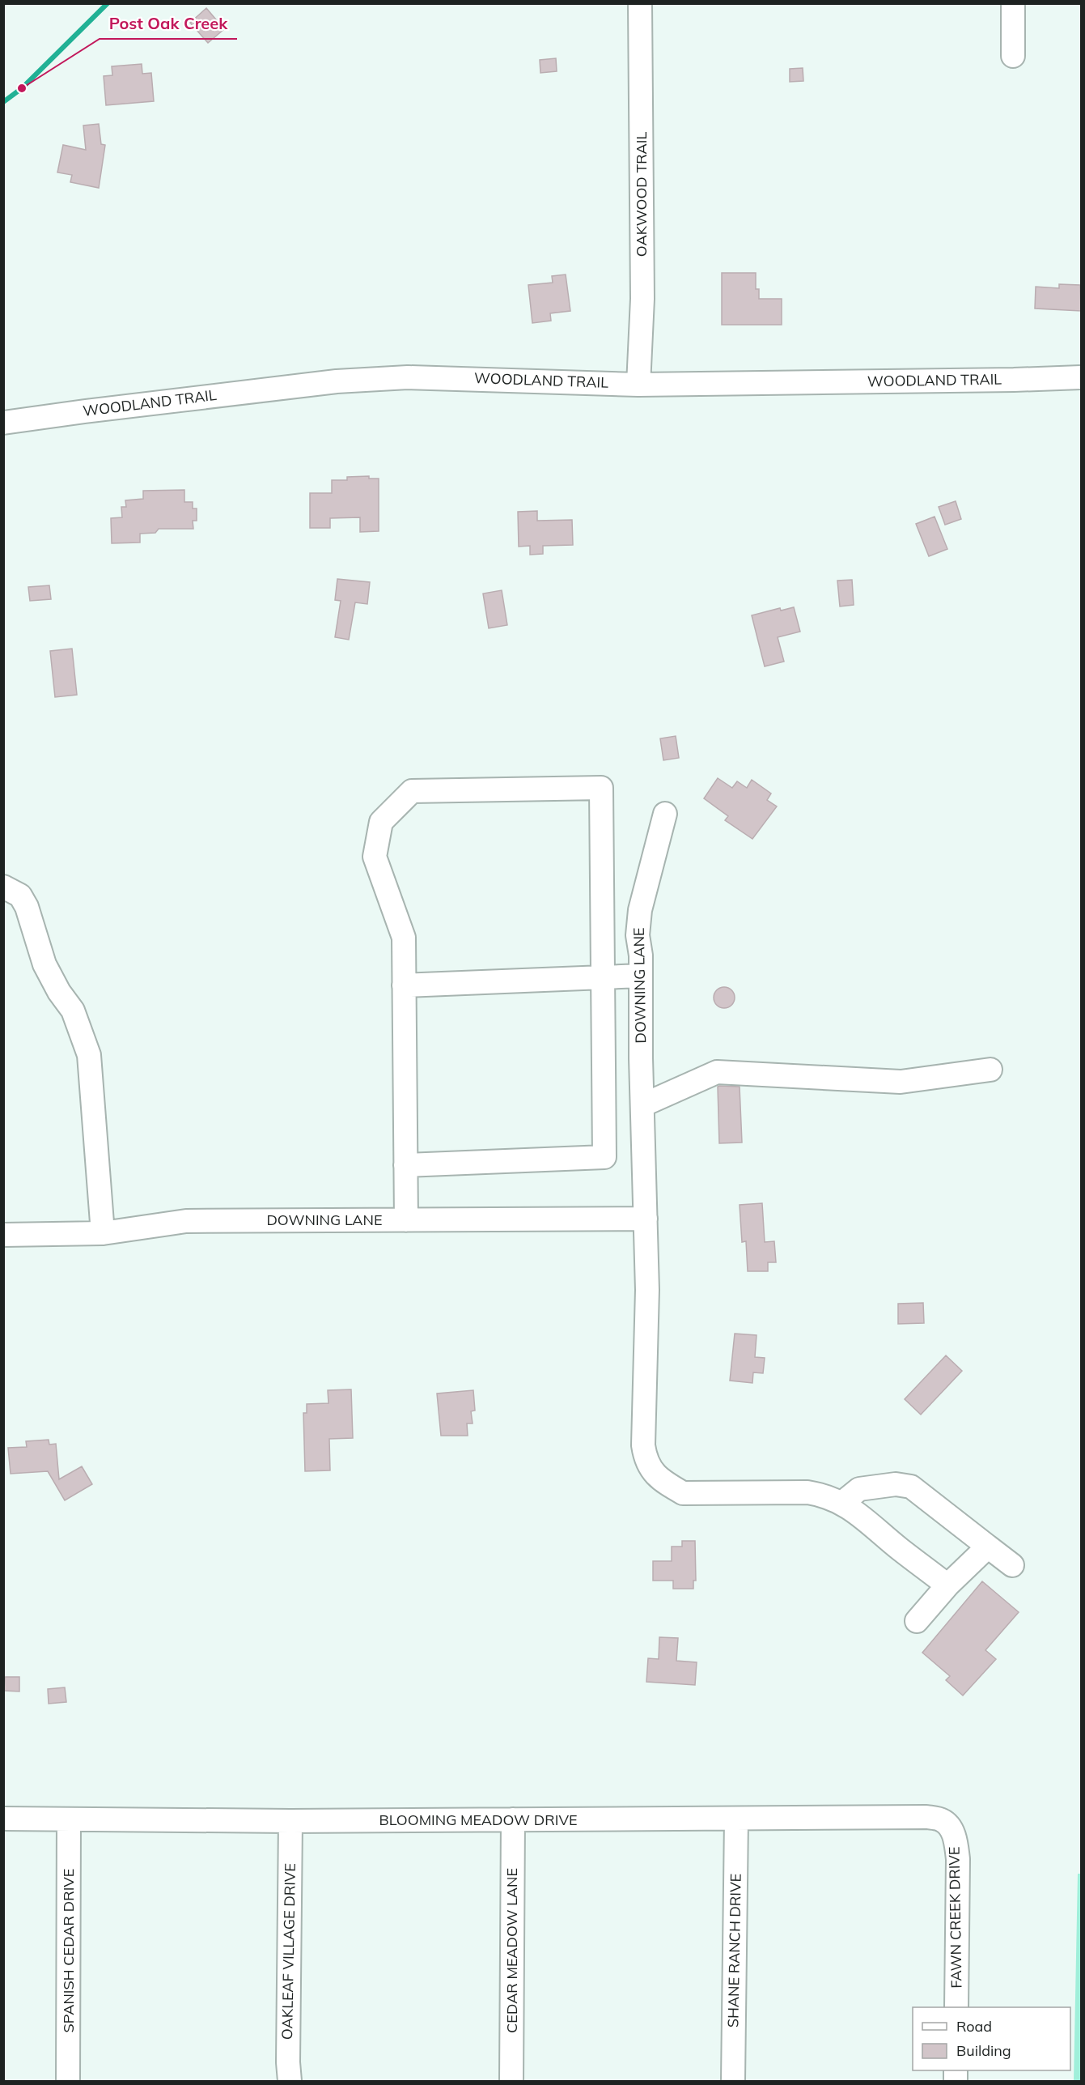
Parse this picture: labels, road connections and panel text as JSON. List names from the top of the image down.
{
  "streets": {
    "street": [
      "OAKWOOD TRAIL",
      "WOODLAND TRAIL",
      "DOWNING LANE",
      "BLOOMING MEADOW DRIVE",
      "FAWN CREEK DRIVE",
      "SPANISH CEDAR DRIVE",
      "CEDAR MEADOW LANE",
      "SHANE RANCH DRIVE",
      "OAKLEAF VILLAGE DRIVE"
    ]
  },
  "crossings": [
    ["OAKWOOD TRAIL", "WOODLAND TRAIL"],
    ["BLOOMING MEADOW DRIVE", "FAWN CREEK DRIVE"],
    ["BLOOMING MEADOW DRIVE", "SPANISH CEDAR DRIVE"],
    ["BLOOMING MEADOW DRIVE", "CEDAR MEADOW LANE"],
    ["BLOOMING MEADOW DRIVE", "SHANE RANCH DRIVE"],
    ["BLOOMING MEADOW DRIVE", "OAKLEAF VILLAGE DRIVE"]
  ],
  "places": ["Post Oak Creek"],
  "legend": ["Road", "Building"]
}
